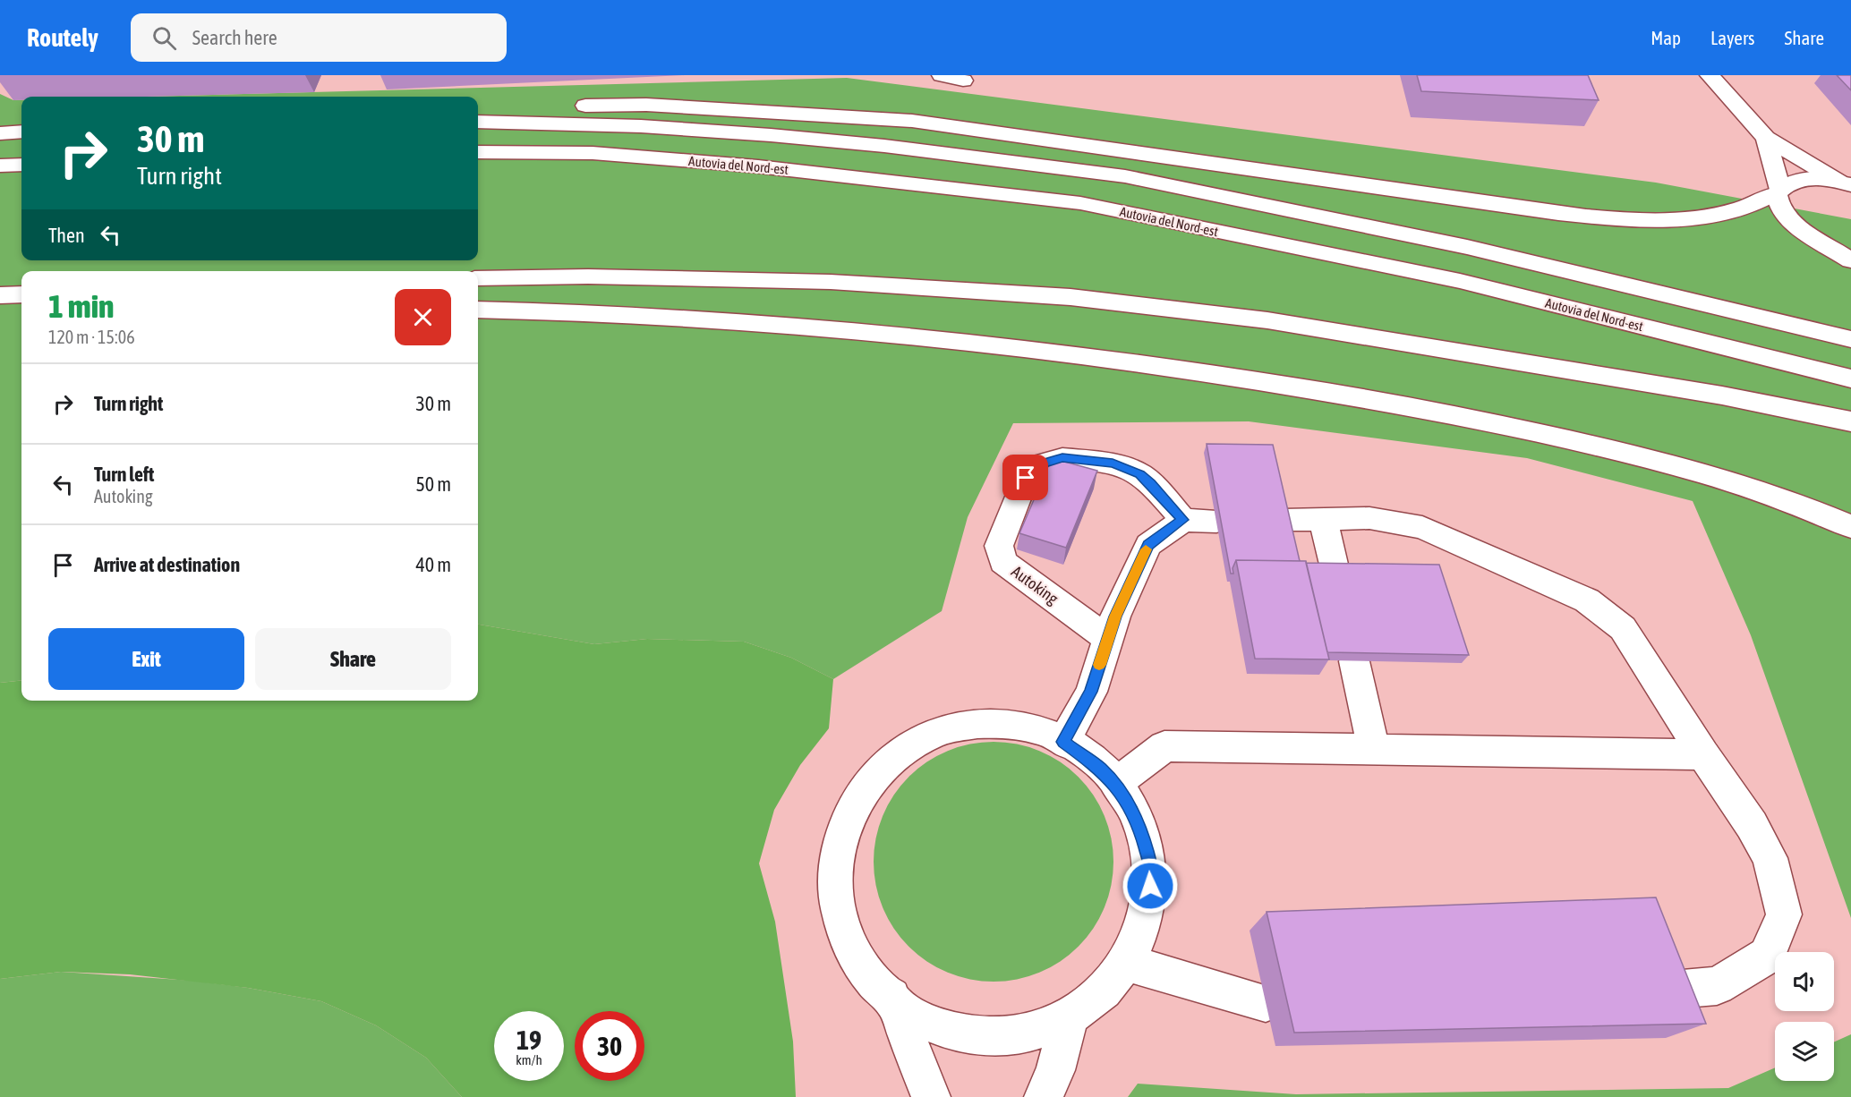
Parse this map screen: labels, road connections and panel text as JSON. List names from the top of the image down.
{
  "streets": {
    "main road": ["Autovia del Nord-est", "Autoking"]
  },
  "page": {
    "header": "Routely",
    "search": "Search here",
    "nav": ["Map", "Layers", "Share"],
    "turn": ["30 m", "Turn right"],
    "then": "Then",
    "heading": ["1 min", "120 m · 15:06"],
    "list": [
      {
        "name": "Turn right",
        "value": "30 m"
      },
      {
        "name": "Turn left",
        "note": "Autoking",
        "value": "50 m"
      },
      {
        "name": "Arrive at destination",
        "value": "40 m"
      }
    ],
    "buttons": ["Exit", "Share"],
    "speed": "19 km/h",
    "limit": "30"
  }
}
